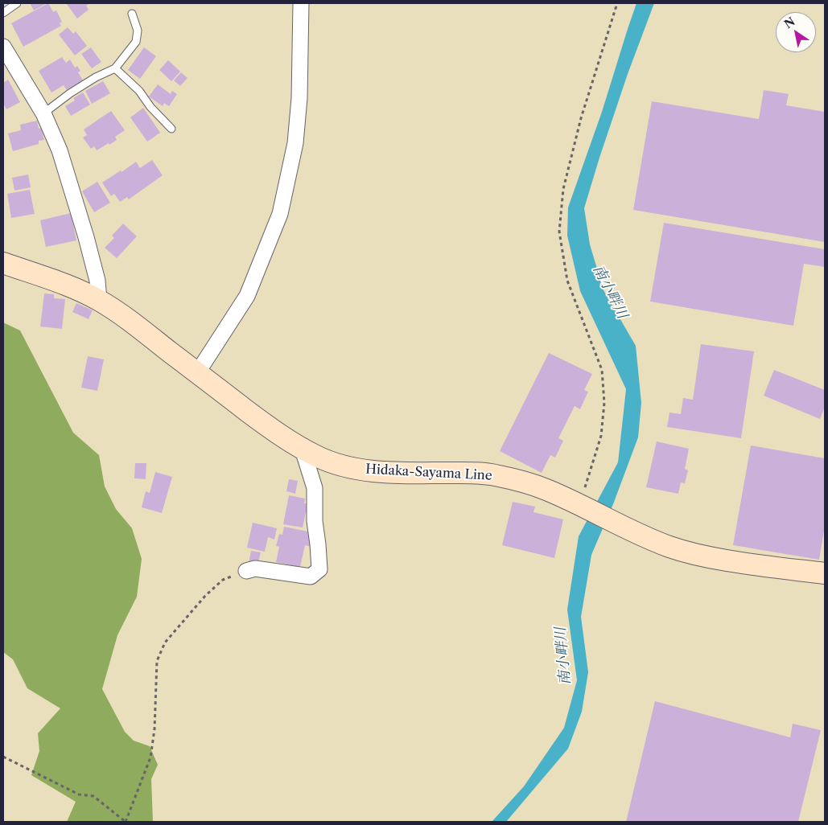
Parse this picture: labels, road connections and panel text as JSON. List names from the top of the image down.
{
  "streets": {
    "main road": ["Hidaka-Sayama Line"]
  },
  "water": ["南小畔川"],
  "north": "top left"
}
